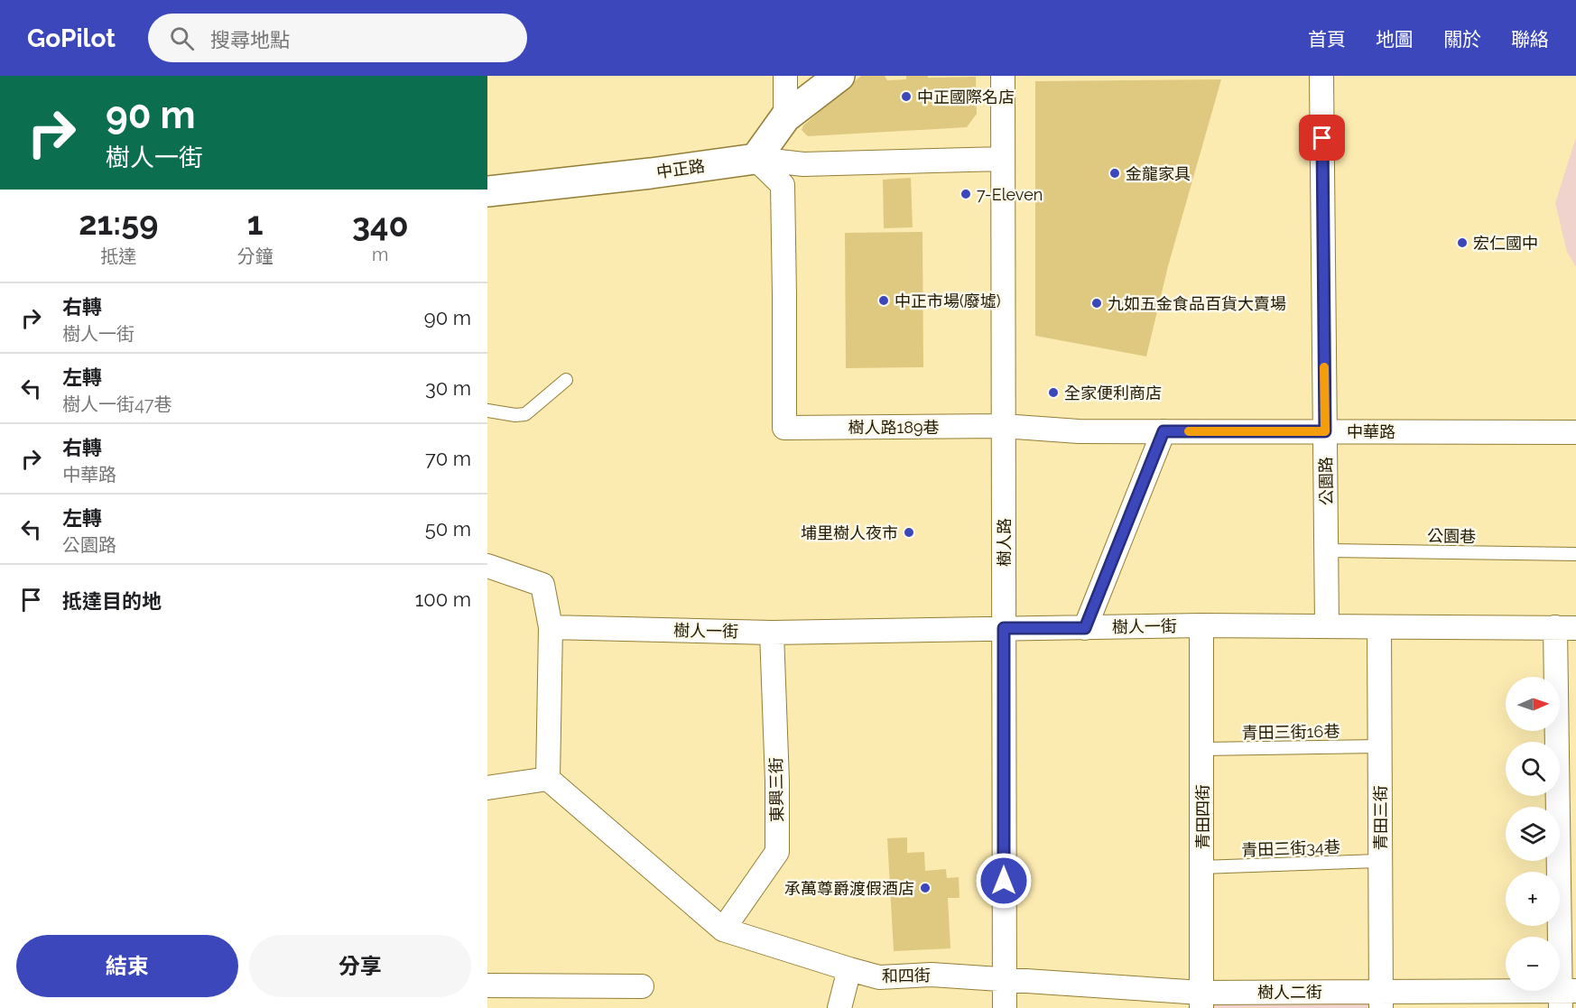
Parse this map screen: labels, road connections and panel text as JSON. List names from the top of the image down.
{
  "streets": {
    "main road": ["中正路"],
    "street": [
      "樹人路189巷",
      "中華路",
      "公園路",
      "樹人路",
      "樹人一街",
      "東興三街",
      "青田四街",
      "青田三街",
      "和四街",
      "樹人二街"
    ],
    "lane": ["公園巷", "青田三街16巷", "青田三街34巷"]
  },
  "crossings": [
    ["中正路", "樹人路189巷"],
    ["樹人路189巷", "中華路"],
    ["樹人路189巷", "樹人路"],
    ["中華路", "公園路"],
    ["中華路", "樹人路"],
    ["公園路", "公園巷"],
    ["公園路", "樹人一街"],
    ["樹人路", "樹人一街"],
    ["樹人路", "和四街"],
    ["樹人路", "樹人二街"],
    ["樹人一街", "東興三街"],
    ["樹人一街", "青田四街"],
    ["樹人一街", "青田三街"],
    ["青田三街16巷", "青田四街"],
    ["青田三街16巷", "青田三街"],
    ["東興三街", "和四街"],
    ["青田四街", "青田三街34巷"],
    ["青田四街", "樹人二街"],
    ["青田三街", "青田三街34巷"],
    ["青田三街", "樹人二街"],
    ["和四街", "樹人二街"]
  ],
  "places": [
    "中正國際名店",
    "金龍家具",
    "7-Eleven",
    "宏仁國中",
    "中正市場(廢墟)",
    "九如五金食品百貨大賣場",
    "全家便利商店",
    "埔里樹人夜市",
    "承萬尊爵渡假酒店"
  ],
  "north": "right",
  "page": {
    "header": "GoPilot",
    "search": "搜尋地點",
    "nav": [
      "首頁",
      "地圖",
      "關於",
      "聯絡"
    ],
    "turn": ["90 m", "樹人一街"],
    "eta": [
      "21:59",
      "抵達",
      "1",
      "分鐘",
      "340",
      "m"
    ],
    "list": [
      {
        "name": "右轉",
        "note": "樹人一街",
        "value": "90 m"
      },
      {
        "name": "左轉",
        "note": "樹人一街47巷",
        "value": "30 m"
      },
      {
        "name": "右轉",
        "note": "中華路",
        "value": "70 m"
      },
      {
        "name": "左轉",
        "note": "公園路",
        "value": "50 m"
      },
      {
        "name": "抵達目的地",
        "value": "100 m"
      }
    ],
    "map_buttons": ["+", "−"],
    "buttons": ["結束", "分享"]
  }
}
